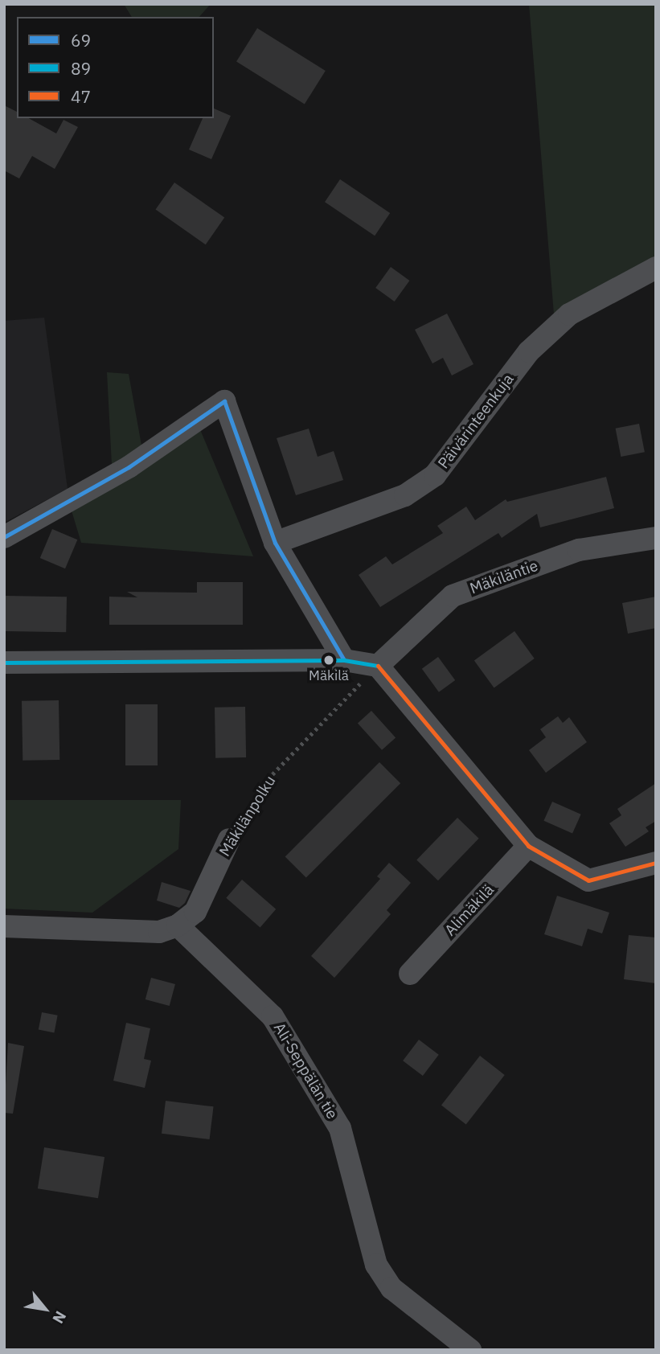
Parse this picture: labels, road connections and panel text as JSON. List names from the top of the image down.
{
  "streets": {
    "street": [
      "Päivärinteenkuja",
      "Mäkiläntie",
      "Mäkilänpolku",
      "Alimäkilä",
      "Ali-Seppälän tie"
    ]
  },
  "crossings": [
    ["Mäkiläntie", "Mäkilänpolku"],
    ["Mäkilänpolku", "Ali-Seppälän tie"]
  ],
  "places": ["Mäkilä"],
  "lines": ["transit line 69", "transit line 89", "transit line 47"],
  "legend": ["69", "89", "47"],
  "north": "bottom right"
}
